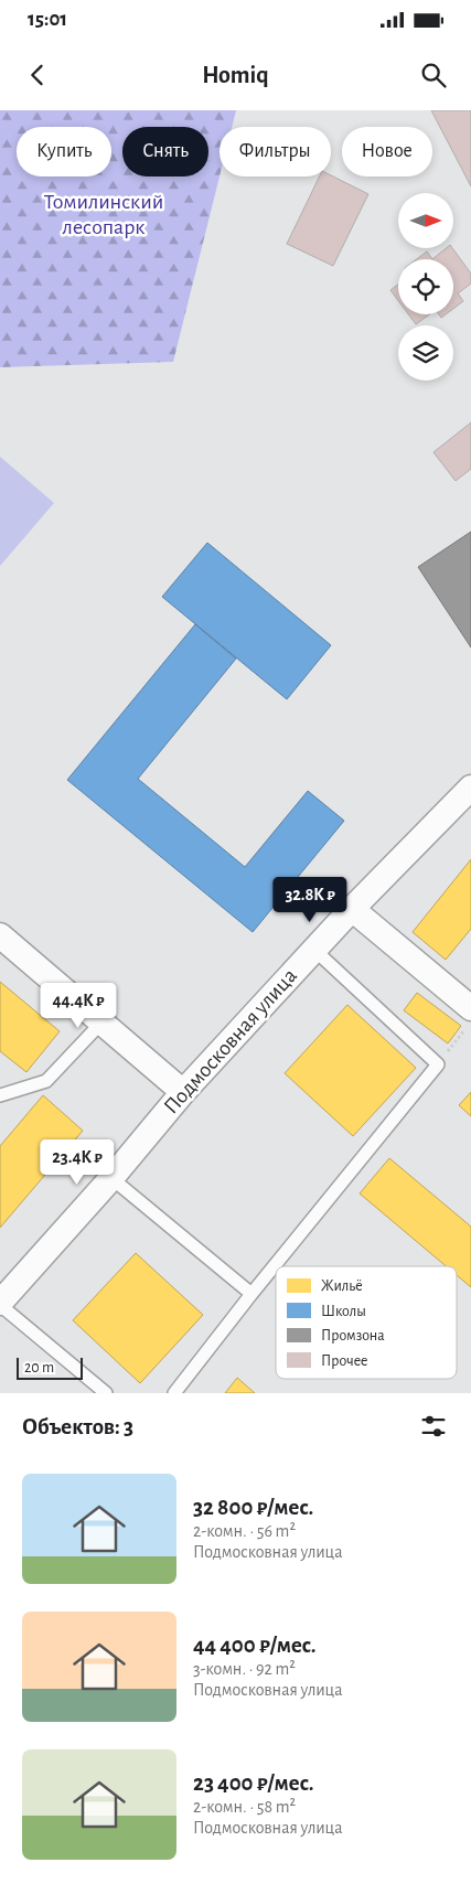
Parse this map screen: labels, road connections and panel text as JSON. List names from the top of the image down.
{
  "streets": {
    "street": ["Подмосковная улица"]
  },
  "parks": ["Томилинский лесопарк"],
  "legend": [
    "Жильё",
    "Школы",
    "Промзона",
    "Прочее"
  ],
  "scale_bar": "20 m",
  "north": "right",
  "page": {
    "status": "15:01",
    "header": "Homiq",
    "chip": [
      "Купить",
      "Снять",
      "Фильтры",
      "Новое"
    ],
    "price": ["32.8K ₽", "44.4K ₽", "23.4K ₽"],
    "scale": "20 m",
    "heading": "Объектов: 3",
    "list": [
      {
        "name": "32 800 ₽/мес.",
        "note": "2-комн. · 56 m² · Подмосковная улица"
      },
      {
        "name": "44 400 ₽/мес.",
        "note": "3-комн. · 92 m² · Подмосковная улица"
      },
      {
        "name": "23 400 ₽/мес.",
        "note": "2-комн. · 58 m² · Подмосковная улица"
      }
    ]
  }
}
